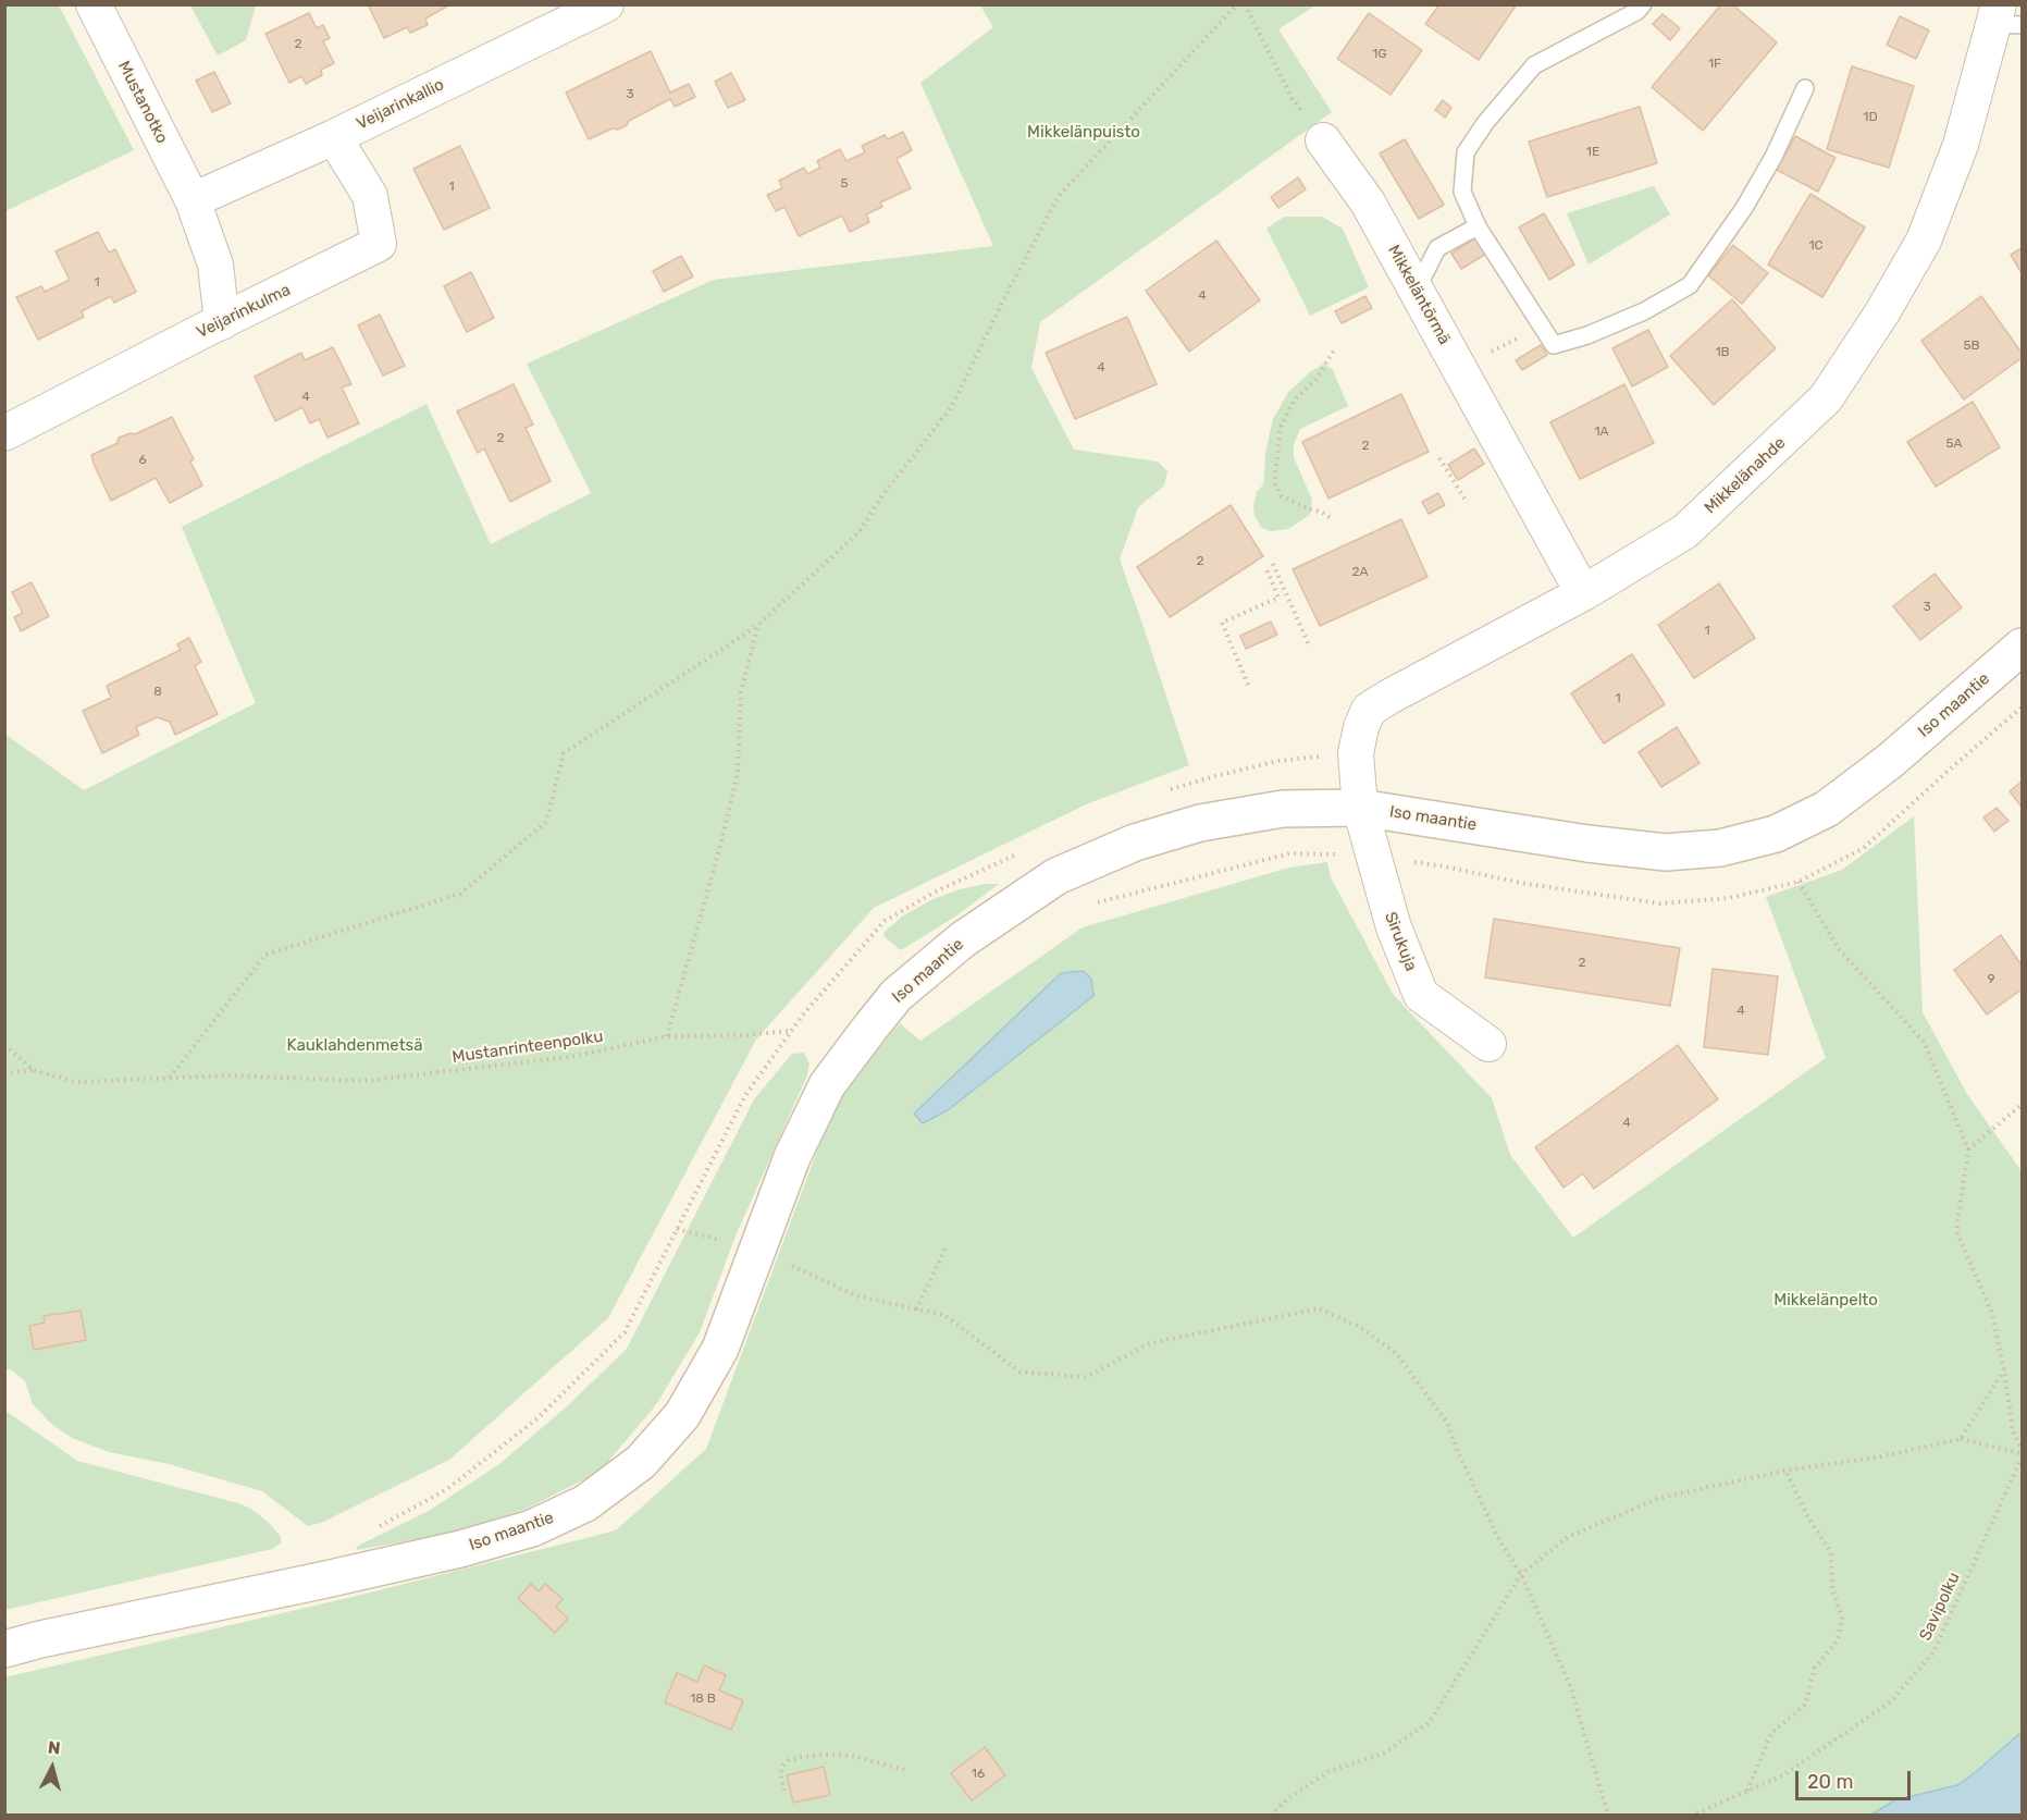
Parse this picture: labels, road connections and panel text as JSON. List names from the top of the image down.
{
  "streets": {
    "main road": ["Iso maantie"],
    "street": [
      "Mustanotko",
      "Veijarinkallio",
      "Mikkeläntörmä",
      "Veijarinkulma",
      "Mikkelänahde",
      "Sirukuja"
    ],
    "path": ["Mustanrinteenpolku", "Savipolku"]
  },
  "crossings": [
    ["Mustanotko", "Veijarinkallio"],
    ["Mustanotko", "Veijarinkulma"],
    ["Veijarinkallio", "Veijarinkulma"],
    ["Mikkeläntörmä", "Mikkelänahde"],
    ["Mikkelänahde", "Iso maantie"],
    ["Mikkelänahde", "Sirukuja"],
    ["Iso maantie", "Sirukuja"]
  ],
  "parks": ["Mikkelänpuisto", "Kauklahdenmetsä", "Mikkelänpelto"],
  "house_numbers": [
    "2",
    "1G",
    "1F",
    "3",
    "1D",
    "1E",
    "5",
    "1",
    "1C",
    "1",
    "4",
    "5B",
    "1B",
    "4",
    "4",
    "1A",
    "2",
    "5A",
    "2",
    "6",
    "2",
    "2A",
    "3",
    "1",
    "8",
    "1",
    "2",
    "9",
    "4",
    "4",
    "18 B",
    "16"
  ],
  "scale_bar": "20 m",
  "north": "top"
}
